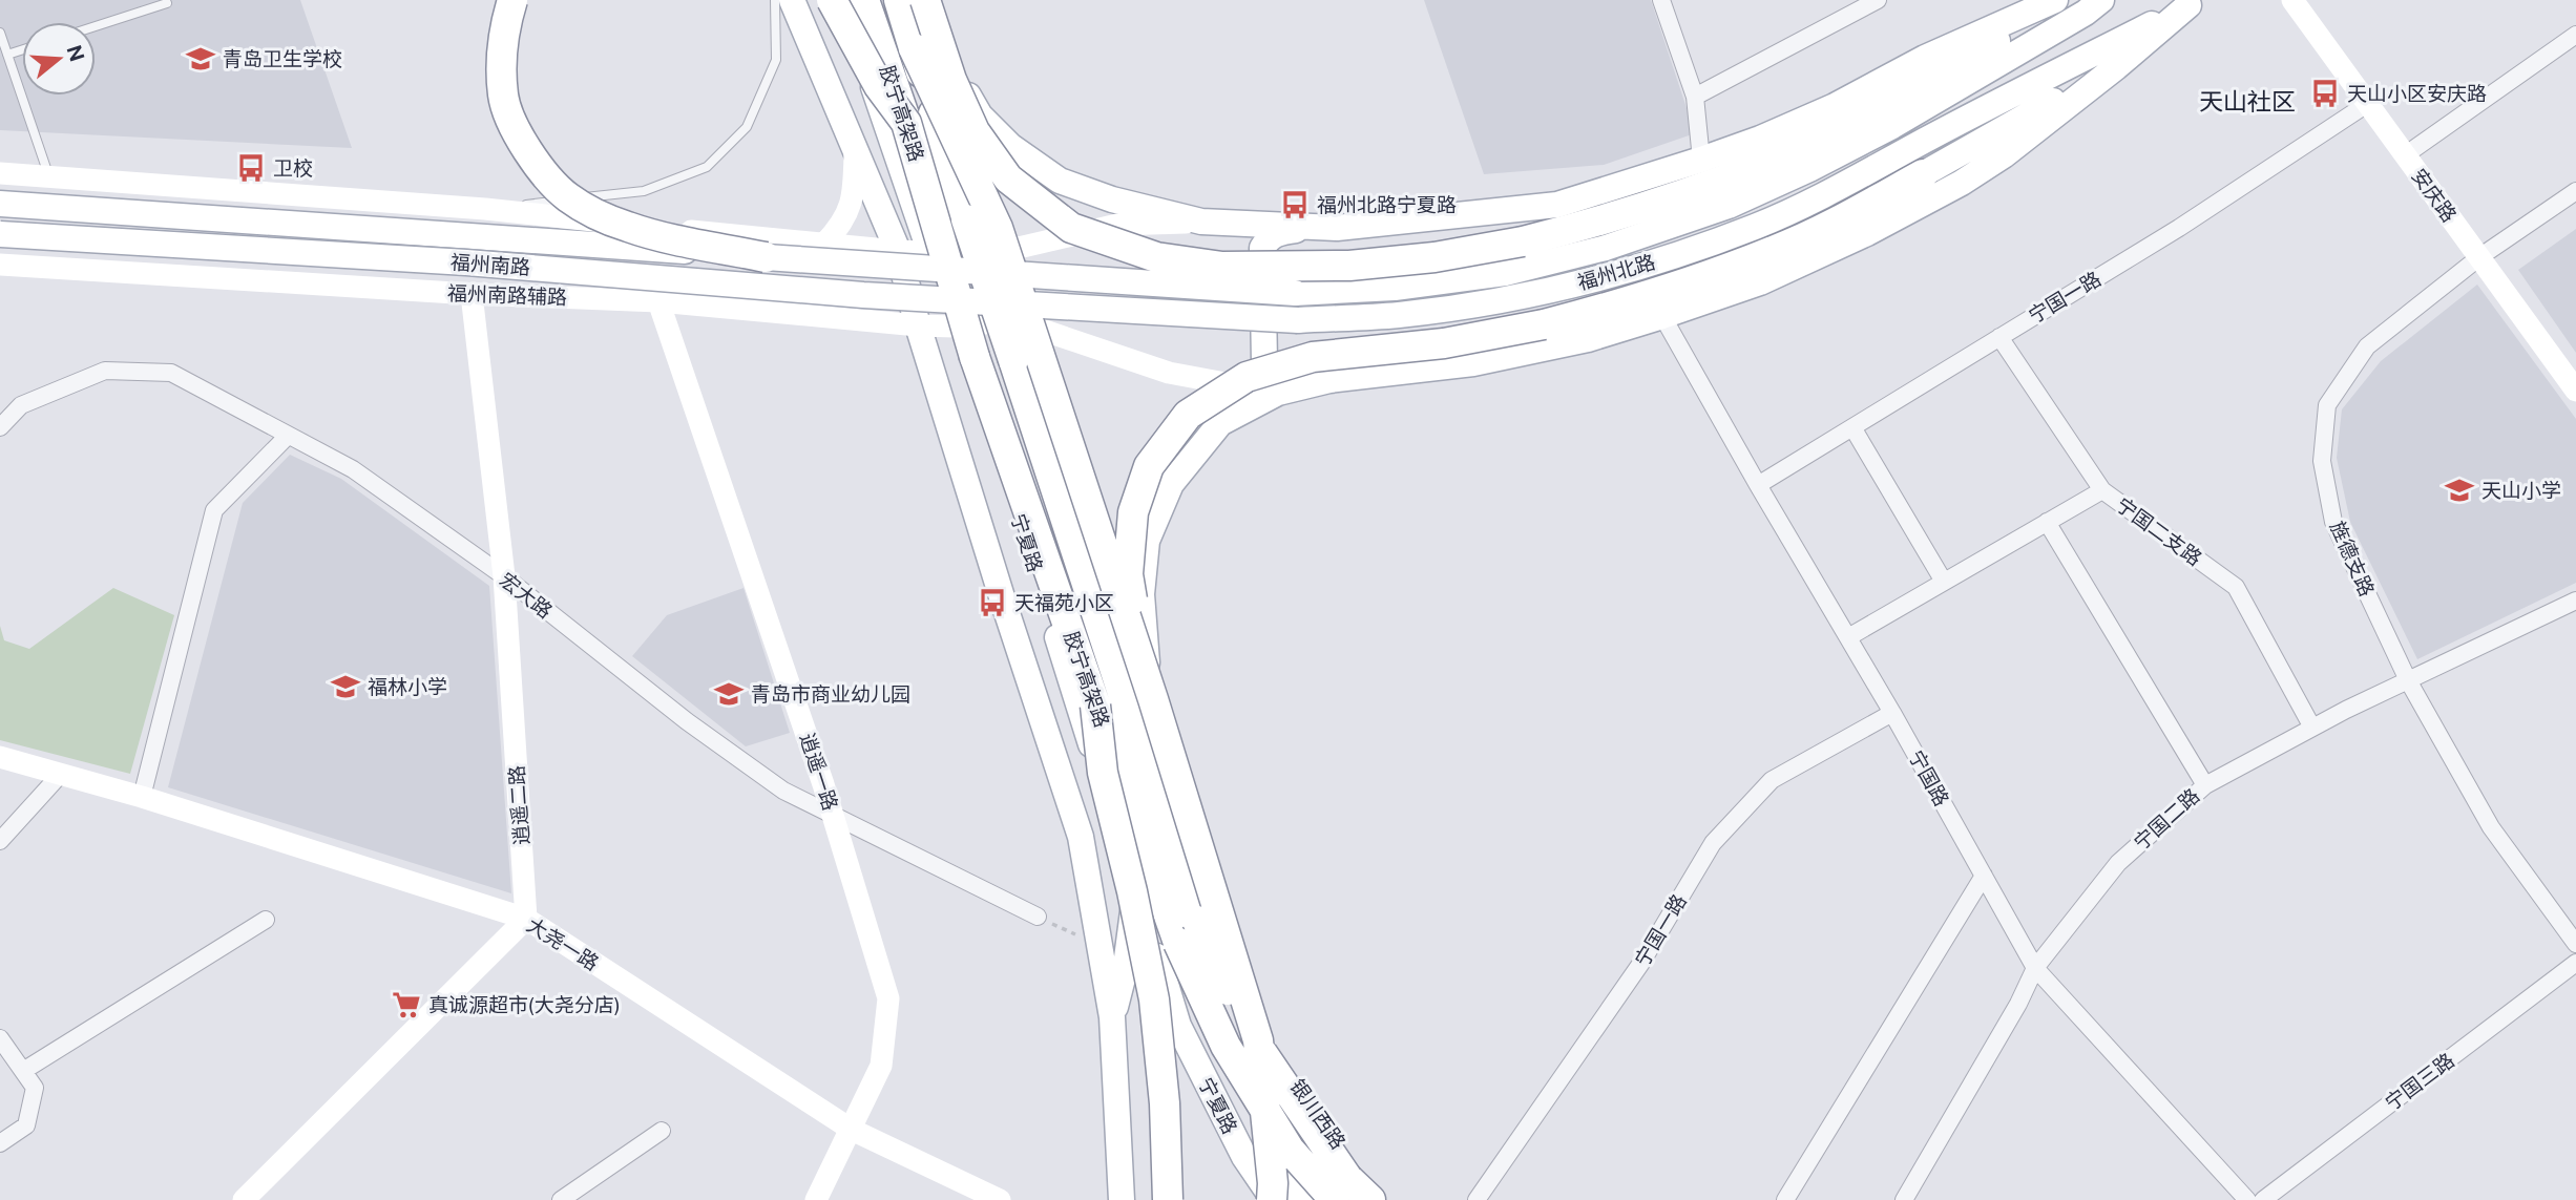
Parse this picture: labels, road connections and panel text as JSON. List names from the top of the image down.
{
  "streets": {
    "highway": ["胶宁高架路"],
    "main road": [
      "福州南路",
      "福州北路",
      "宁夏路",
      "银川西路"
    ],
    "street": [
      "安庆路",
      "福州南路辅路",
      "宁国一路",
      "宁国二支路",
      "旌德支路",
      "宏大路",
      "逍遥一路",
      "宁国路",
      "逍遥二路",
      "宁国二路",
      "大尧一路",
      "宁国三路"
    ]
  },
  "crossings": [
    ["安庆路", "宁国一路"],
    ["安庆路", "旌德支路"],
    ["福州南路", "福州北路"],
    ["福州南路辅路", "宁夏路"],
    ["福州南路辅路", "逍遥一路"],
    ["福州南路辅路", "逍遥二路"],
    ["宁国一路", "宁国二支路"],
    ["宁国一路", "宁国路"],
    ["宁国二支路", "宁国二路"],
    ["旌德支路", "宁国二路"],
    ["宏大路", "逍遥一路"],
    ["宏大路", "逍遥二路"],
    ["逍遥一路", "大尧一路"],
    ["宁国路", "宁国二路"],
    ["逍遥二路", "大尧一路"]
  ],
  "districts": ["天山社区"],
  "places": {
    "school or university": [
      "青岛卫生学校",
      "天山小学",
      "福林小学",
      "青岛市商业幼儿园"
    ],
    "bus stop": [
      "天山小区安庆路",
      "卫校",
      "福州北路宁夏路",
      "天福苑小区"
    ],
    "supermarket": ["真诚源超市(大尧分店)"]
  },
  "north": "right"
}
